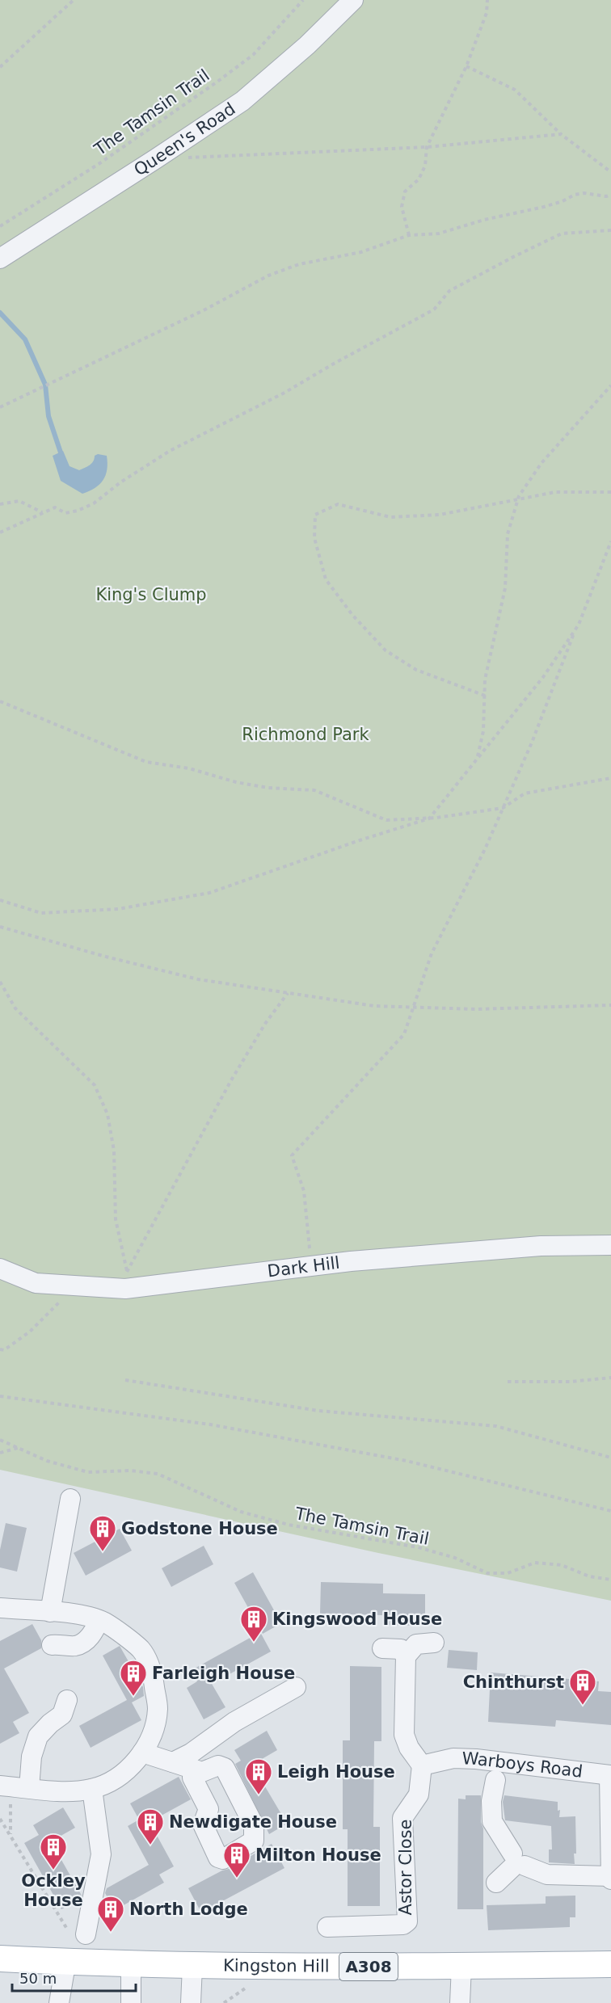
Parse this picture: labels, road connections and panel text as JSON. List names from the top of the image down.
{
  "streets": {
    "main road": ["Kingston Hill", "A308"],
    "street": [
      "Queen's Road",
      "Dark Hill",
      "Warboys Road",
      "Astor Close"
    ],
    "path": ["The Tamsin Trail"]
  },
  "crossings": [
    ["Warboys Road", "Astor Close"]
  ],
  "parks": ["King's Clump", "Richmond Park"],
  "places": {
    "building": [
      "Godstone House",
      "Kingswood House",
      "Farleigh House",
      "Chinthurst",
      "Leigh House",
      "Newdigate House",
      "Ockley House",
      "Milton House",
      "North Lodge"
    ]
  },
  "scale_bar": "50 m"
}
